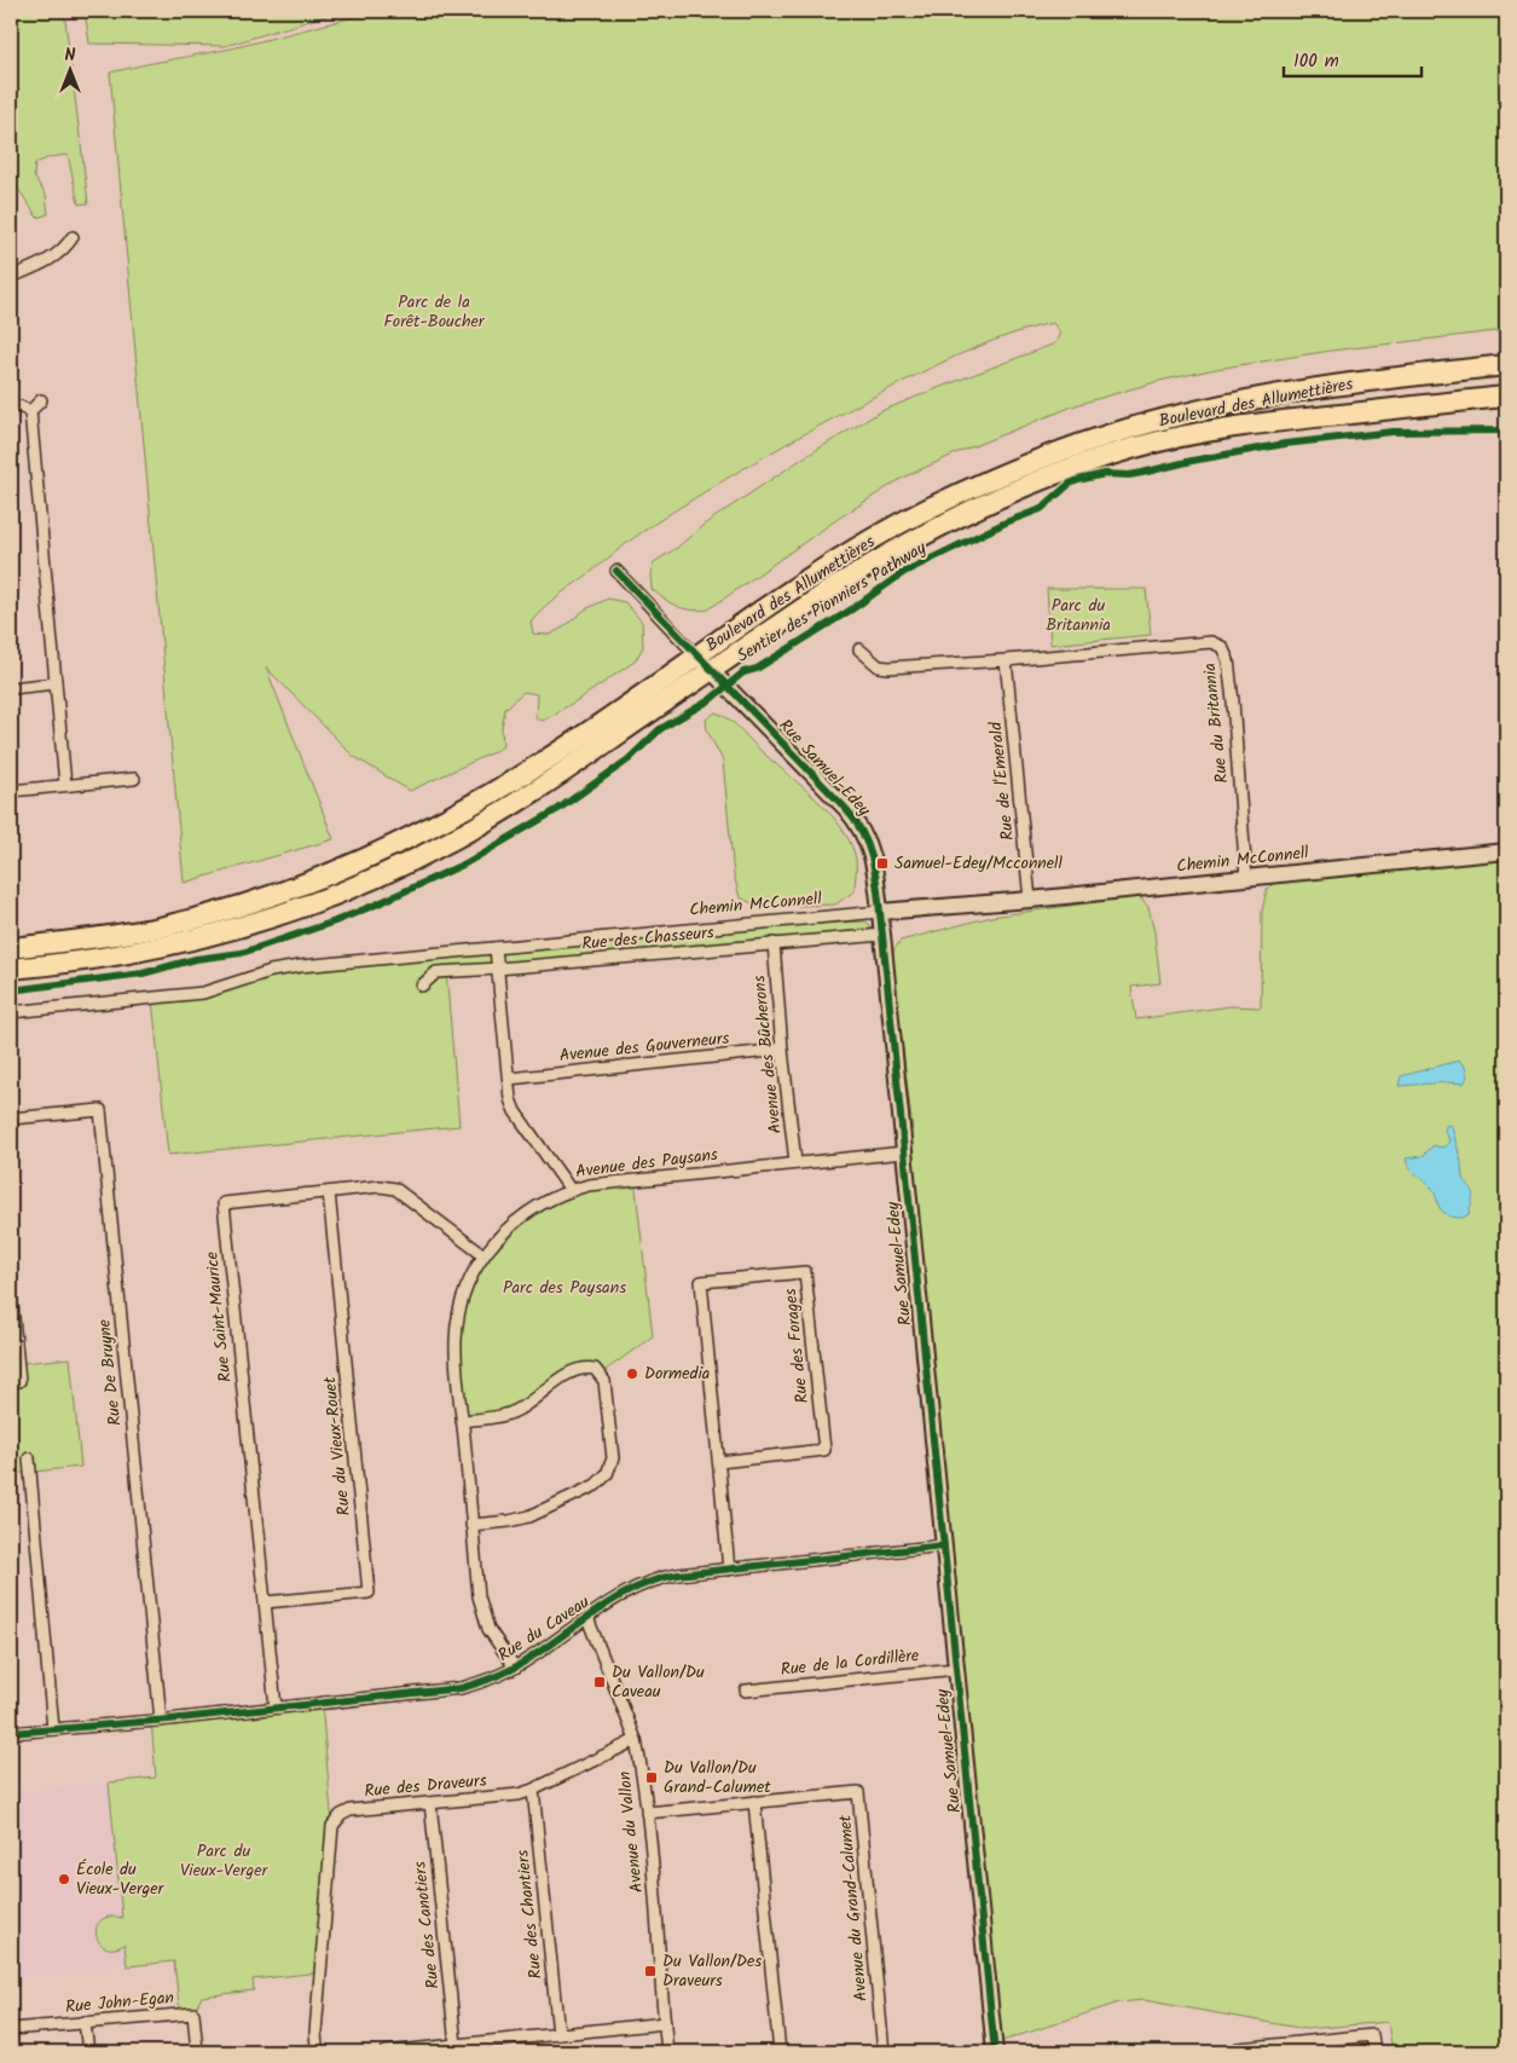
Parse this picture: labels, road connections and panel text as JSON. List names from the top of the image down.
{
  "streets": {
    "highway": ["Boulevard des Allumettières"],
    "street": [
      "Rue du Britannia",
      "Rue Samuel-Edey",
      "Rue de l'Emerald",
      "Chemin McConnell",
      "Rue des Chasseurs",
      "Avenue des Gouverneurs",
      "Avenue des Bûcherons",
      "Avenue des Paysans",
      "Rue Saint-Maurice",
      "Rue des Forages",
      "Rue De Bruyne",
      "Rue du Vieux-Rouet",
      "Rue du Caveau",
      "Rue de la Cordillère",
      "Rue des Draveurs",
      "Avenue du Vallon",
      "Avenue du Grand-Calumet",
      "Rue des Chantiers",
      "Rue des Canotiers",
      "Rue John-Egan"
    ],
    "cycle path": ["Sentier des Pionniers Pathway"]
  },
  "crossings": [
    ["Boulevard des Allumettières", "Rue Samuel-Edey"],
    ["Rue du Britannia", "Rue de l'Emerald"],
    ["Rue du Britannia", "Chemin McConnell"],
    ["Rue Samuel-Edey", "Chemin McConnell"],
    ["Rue Samuel-Edey", "Rue des Chasseurs"],
    ["Rue Samuel-Edey", "Avenue des Paysans"],
    ["Rue Samuel-Edey", "Rue du Caveau"],
    ["Rue Samuel-Edey", "Rue de la Cordillère"],
    ["Rue de l'Emerald", "Chemin McConnell"],
    ["Rue des Chasseurs", "Avenue des Bûcherons"],
    ["Avenue des Gouverneurs", "Avenue des Bûcherons"],
    ["Avenue des Bûcherons", "Avenue des Paysans"],
    ["Avenue des Paysans", "Rue Saint-Maurice"],
    ["Avenue des Paysans", "Rue du Caveau"],
    ["Rue Saint-Maurice", "Rue du Vieux-Rouet"],
    ["Rue Saint-Maurice", "Rue du Caveau"],
    ["Rue des Forages", "Rue du Caveau"],
    ["Rue De Bruyne", "Rue du Caveau"],
    ["Rue du Caveau", "Avenue du Vallon"],
    ["Rue des Draveurs", "Avenue du Vallon"],
    ["Rue des Draveurs", "Rue des Chantiers"],
    ["Rue des Draveurs", "Rue des Canotiers"],
    ["Avenue du Vallon", "Avenue du Grand-Calumet"]
  ],
  "parks": [
    "Parc de la Forêt-Boucher",
    "Parc du Britannia",
    "Parc des Paysans",
    "Parc du Vieux-Verger"
  ],
  "places": {
    "transit": [
      "Samuel-Edey/Mcconnell",
      "Du Vallon/Du Caveau",
      "Du Vallon/Du Grand-Calumet",
      "Du Vallon/Des Draveurs"
    ],
    "other": ["Dormedia", "École du Vieux-Verger"]
  },
  "scale_bar": "100 m",
  "north": "top"
}
